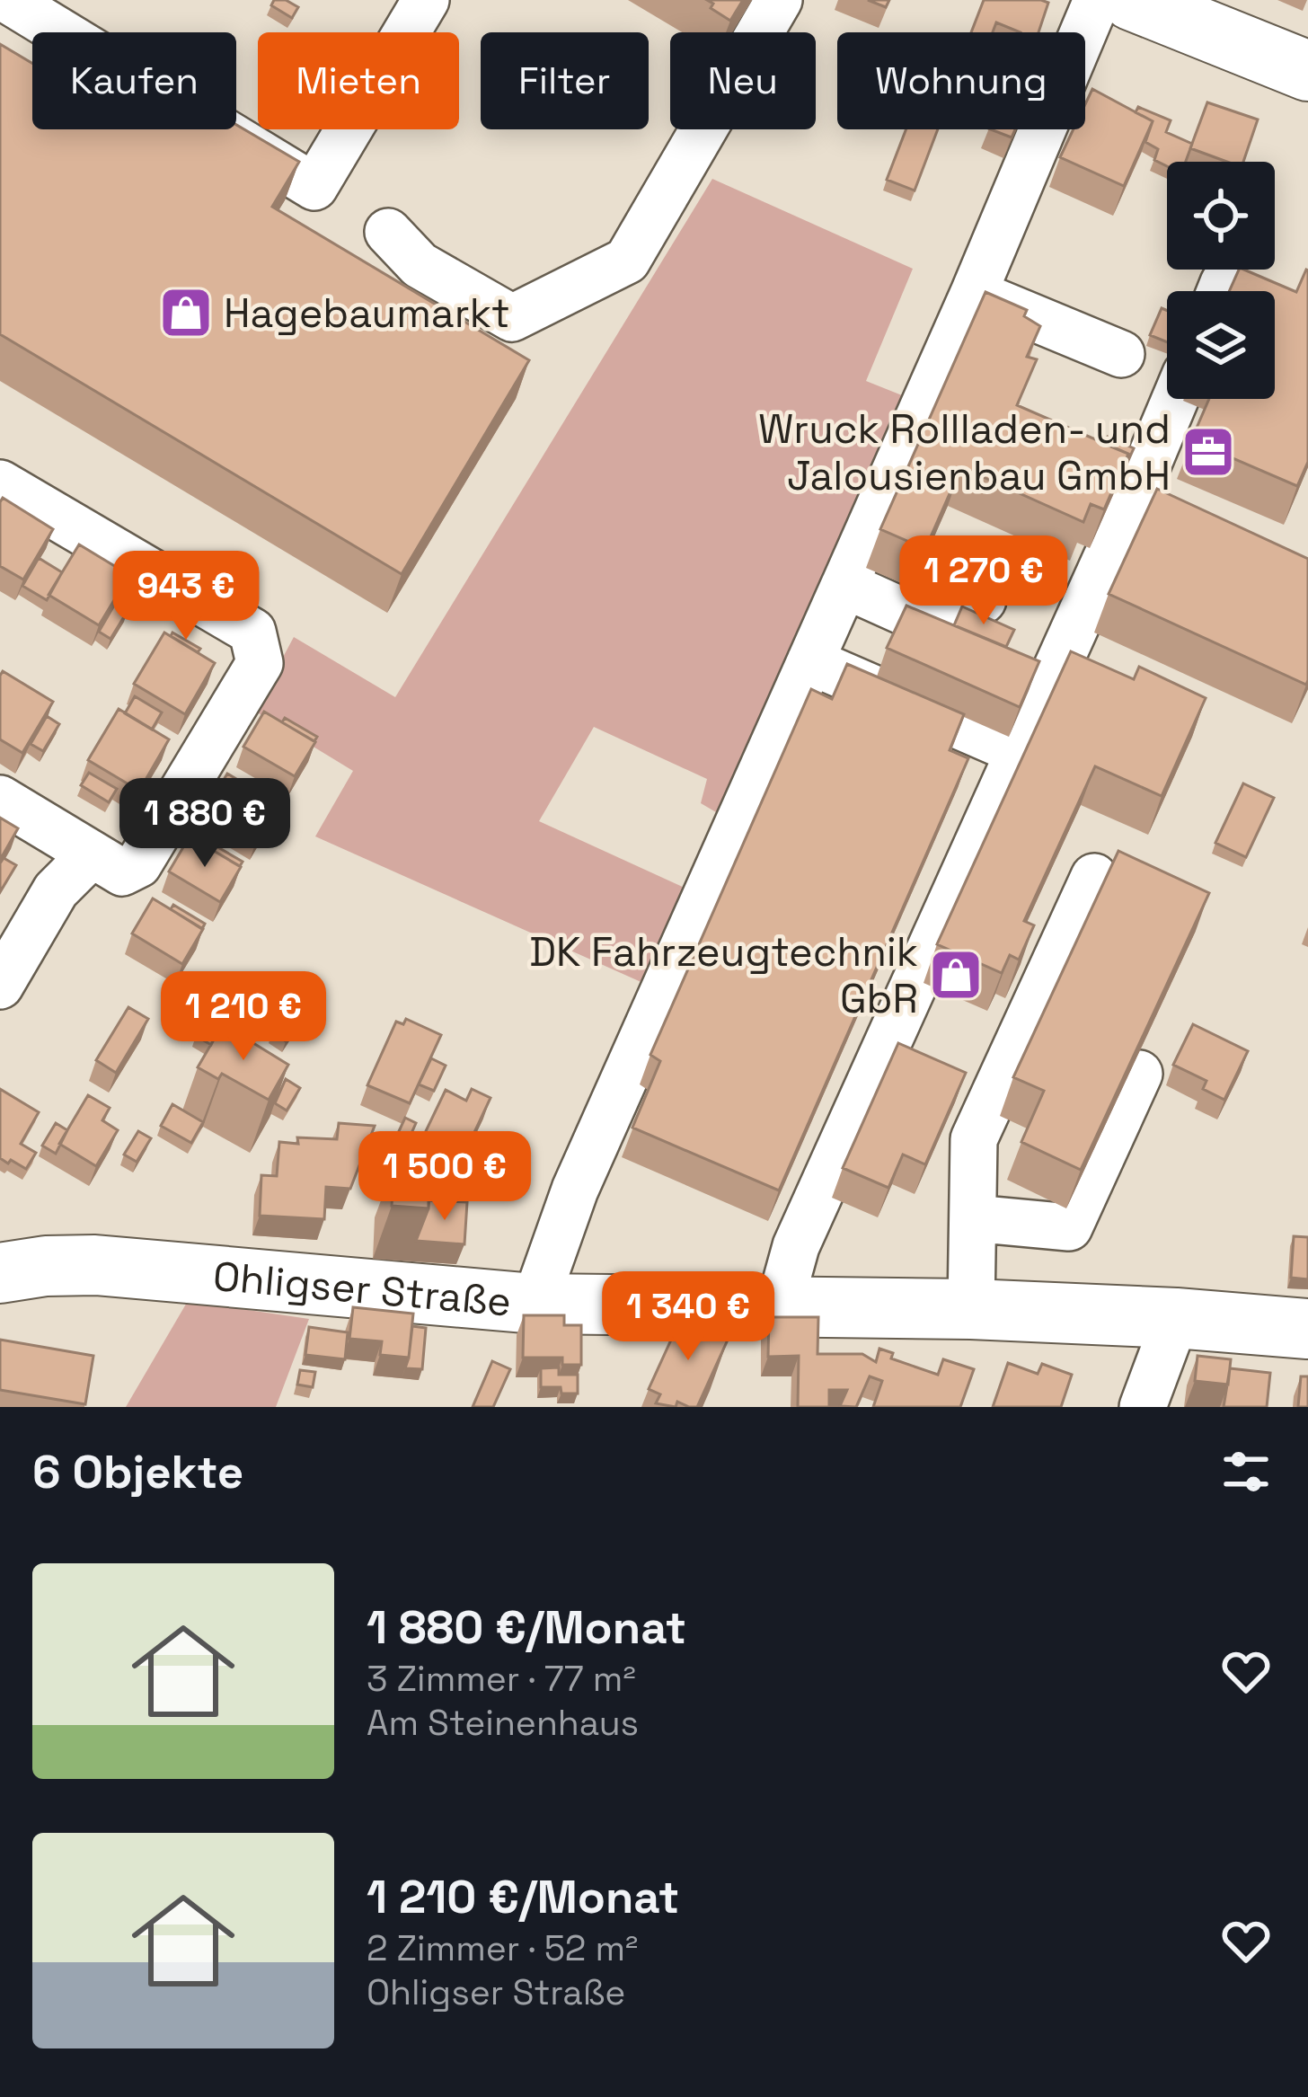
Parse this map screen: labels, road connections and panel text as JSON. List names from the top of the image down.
{
  "streets": {
    "main road": ["Ohligser Straße"]
  },
  "places": {
    "shop": ["Hagebaumarkt", "DK Fahrzeugtechnik GbR"],
    "office": ["Wruck Rollladen- und Jalousienbau GmbH"]
  },
  "page": {
    "chip": [
      "Kaufen",
      "Mieten",
      "Filter",
      "Neu",
      "Wohnung"
    ],
    "price": [
      "1 270 €",
      "943 €",
      "1 880 €",
      "1 210 €",
      "1 500 €",
      "1 340 €"
    ],
    "heading": "6 Objekte",
    "list": [
      {
        "name": "1 880 €/Monat",
        "note": "3 Zimmer · 77 m² · Am Steinenhaus"
      },
      {
        "name": "1 210 €/Monat",
        "note": "2 Zimmer · 52 m² · Ohligser Straße"
      }
    ]
  }
}
